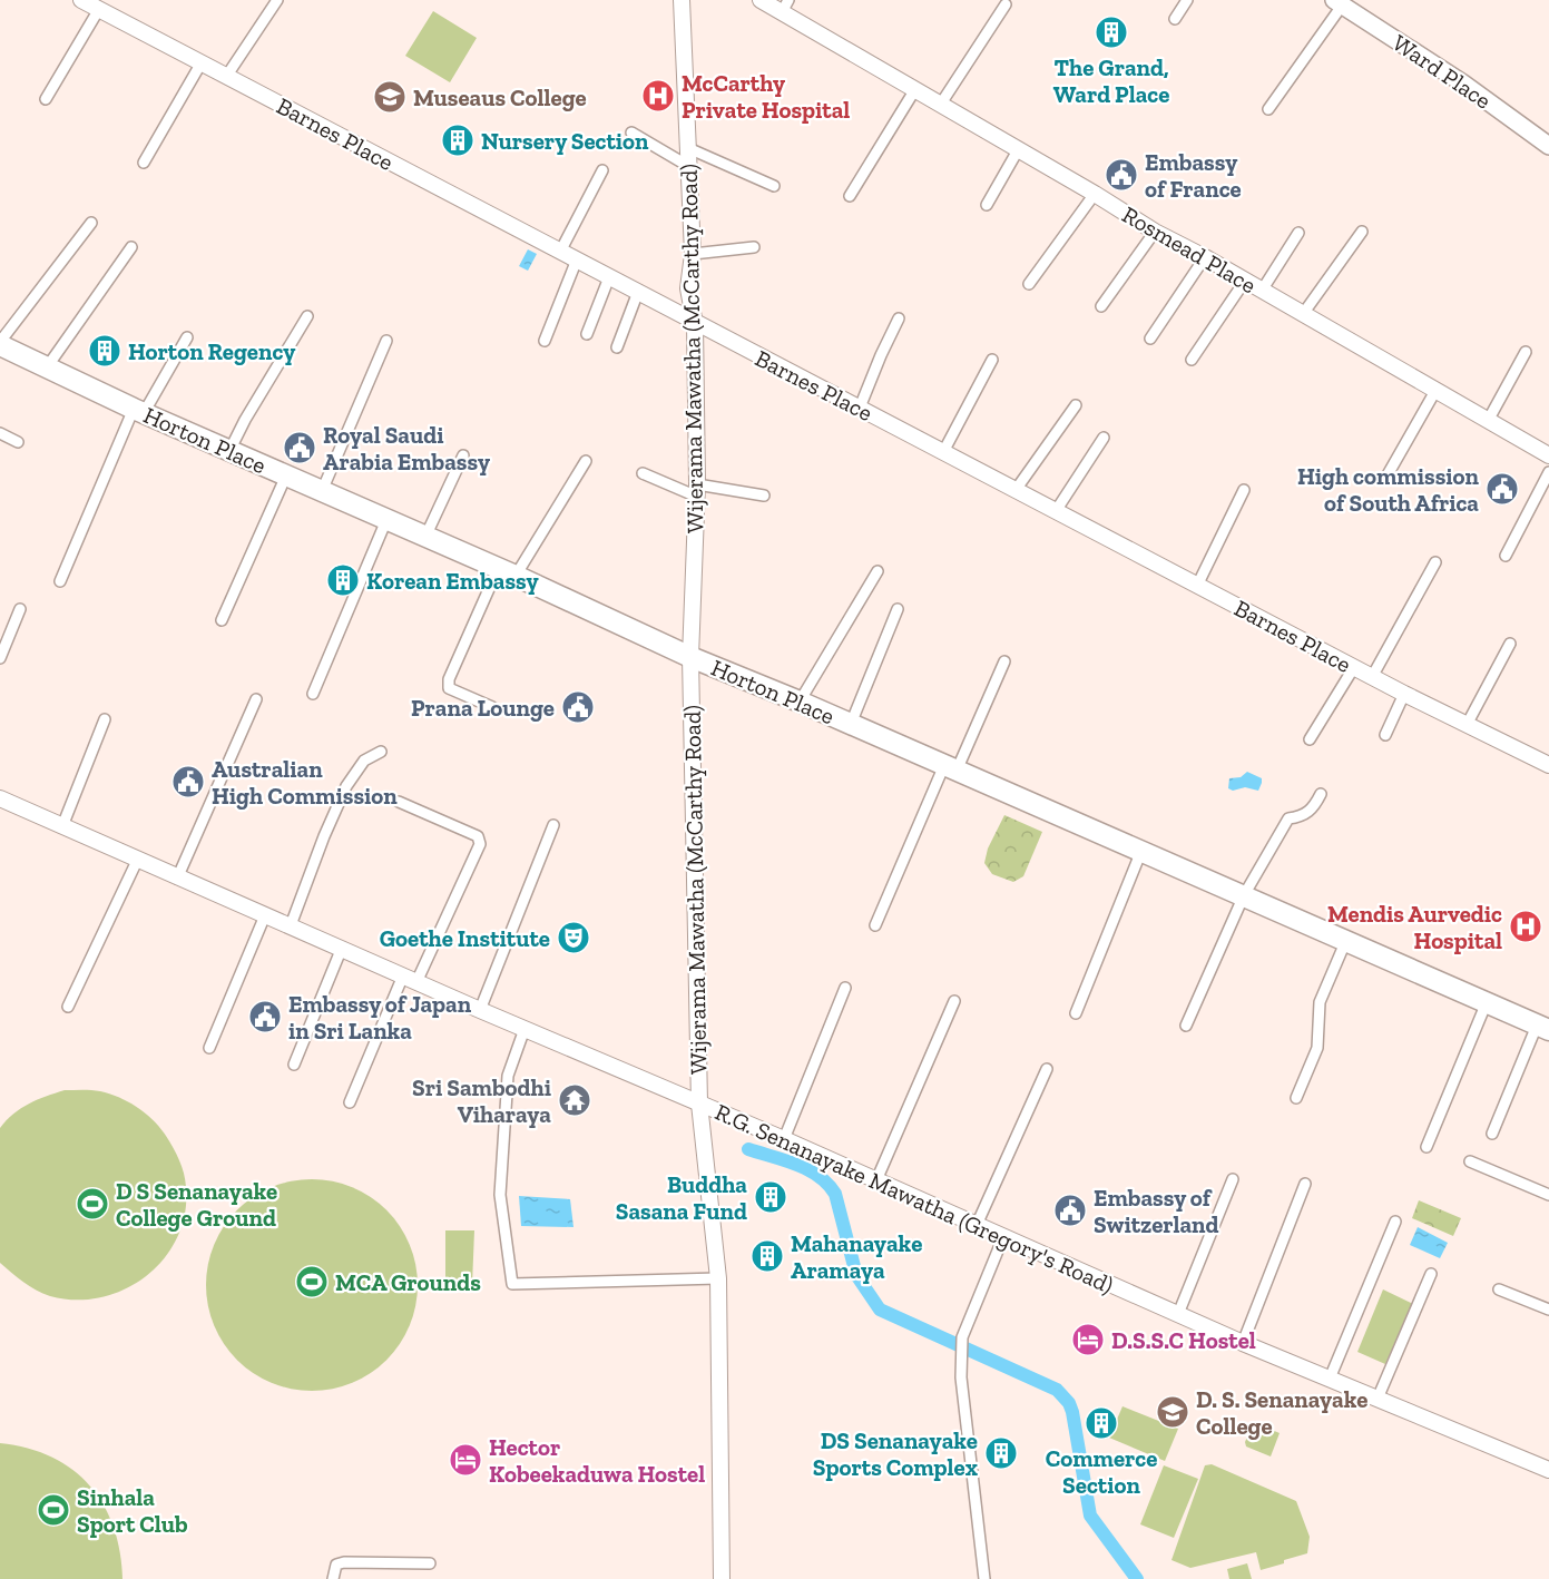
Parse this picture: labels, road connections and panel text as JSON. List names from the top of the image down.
{
  "streets": {
    "highway": ["Horton Place"],
    "main road": ["Ward Place"],
    "street": [
      "Barnes Place",
      "Rosmead Place",
      "Wijerama Mawatha (McCarthy Road)",
      "R.G. Senanayake Mawatha (Gregory's Road)"
    ]
  },
  "crossings": [
    ["Barnes Place", "Wijerama Mawatha (McCarthy Road)"],
    ["Wijerama Mawatha (McCarthy Road)", "Horton Place"],
    ["Wijerama Mawatha (McCarthy Road)", "R.G. Senanayake Mawatha (Gregory's Road)"]
  ],
  "places": {
    "building": [
      "The Grand, Ward Place",
      "Nursery Section",
      "Horton Regency",
      "Korean Embassy",
      "Buddha Sasana Fund",
      "Mahanayake Aramaya",
      "Commerce Section",
      "DS Senanayake Sports Complex"
    ],
    "hospital": ["McCarthy Private Hospital", "Mendis Aurvedic Hospital"],
    "school or university": ["Museaus College", "D. S. Senanayake College"],
    "public building": [
      "Embassy of France",
      "Royal Saudi Arabia Embassy",
      "High commission of South Africa",
      "Prana Lounge",
      "Australian High Commission",
      "Embassy of Japan in Sri Lanka",
      "Embassy of Switzerland"
    ],
    "theatre": ["Goethe Institute"],
    "temple": ["Sri Sambodhi Viharaya"],
    "sports": ["D S Senanayake College Ground", "MCA Grounds", "Sinhala Sport Club"],
    "hotel": ["D.S.S.C Hostel", "Hector Kobeekaduwa Hostel"]
  }
}
